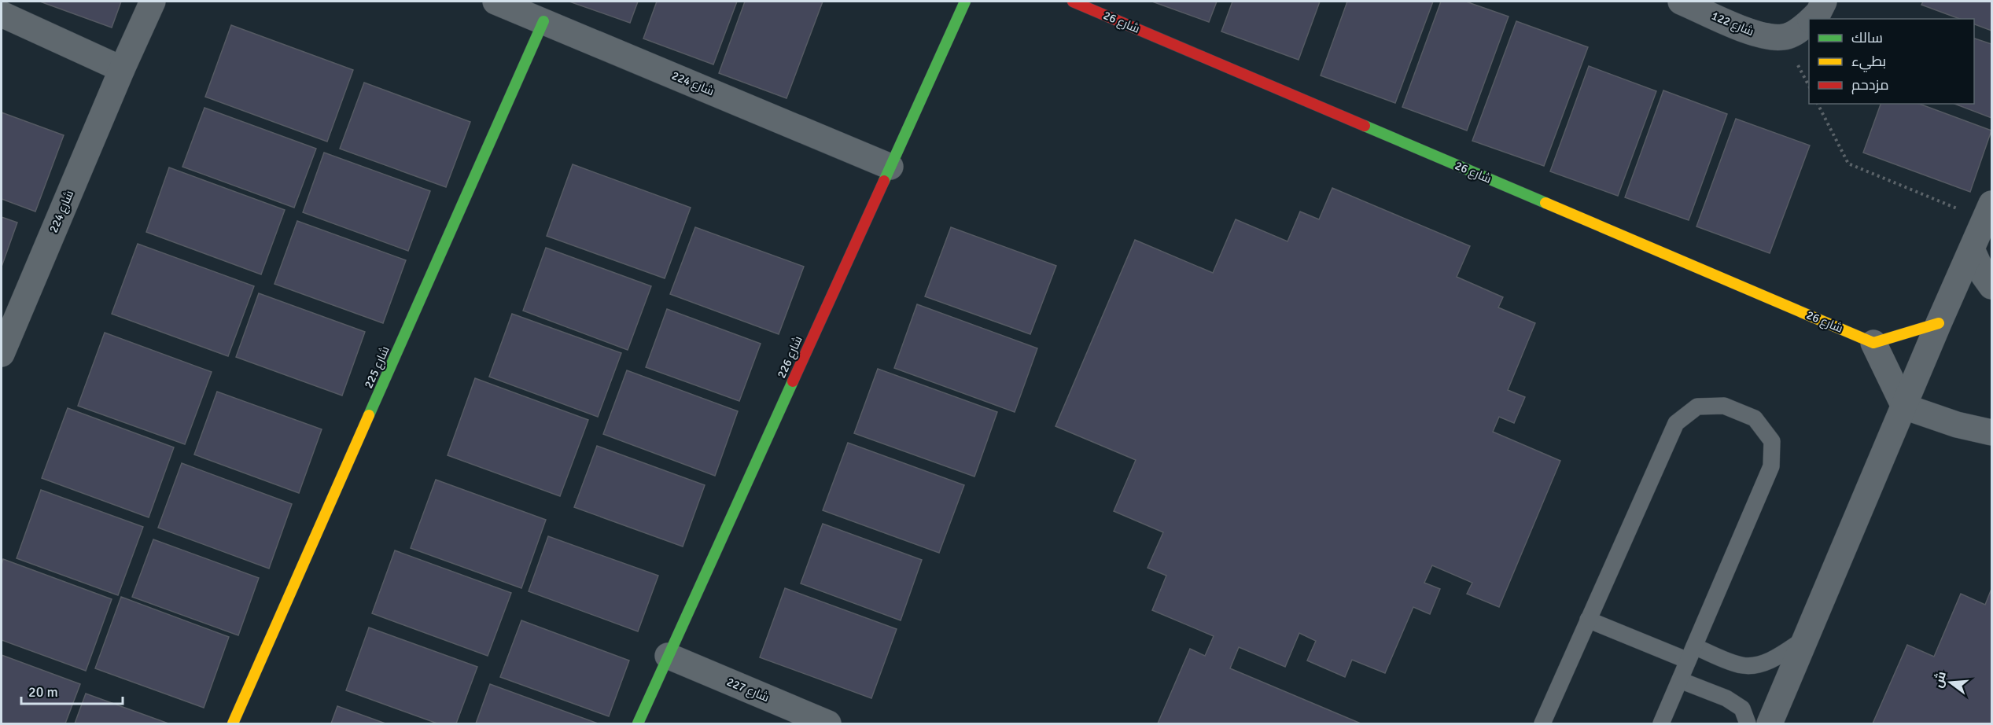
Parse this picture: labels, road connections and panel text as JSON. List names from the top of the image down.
{
  "streets": {
    "street": [
      "شارع 26",
      "شارع 122",
      "شارع 224",
      "شارع 226",
      "شارع 225",
      "شارع 227"
    ]
  },
  "crossings": [
    ["شارع 224", "شارع 226"],
    ["شارع 224", "شارع 225"],
    ["شارع 226", "شارع 227"]
  ],
  "legend": ["سالك", "بطيء", "مزدحم"],
  "scale_bar": "20 m",
  "north": "left"
}
